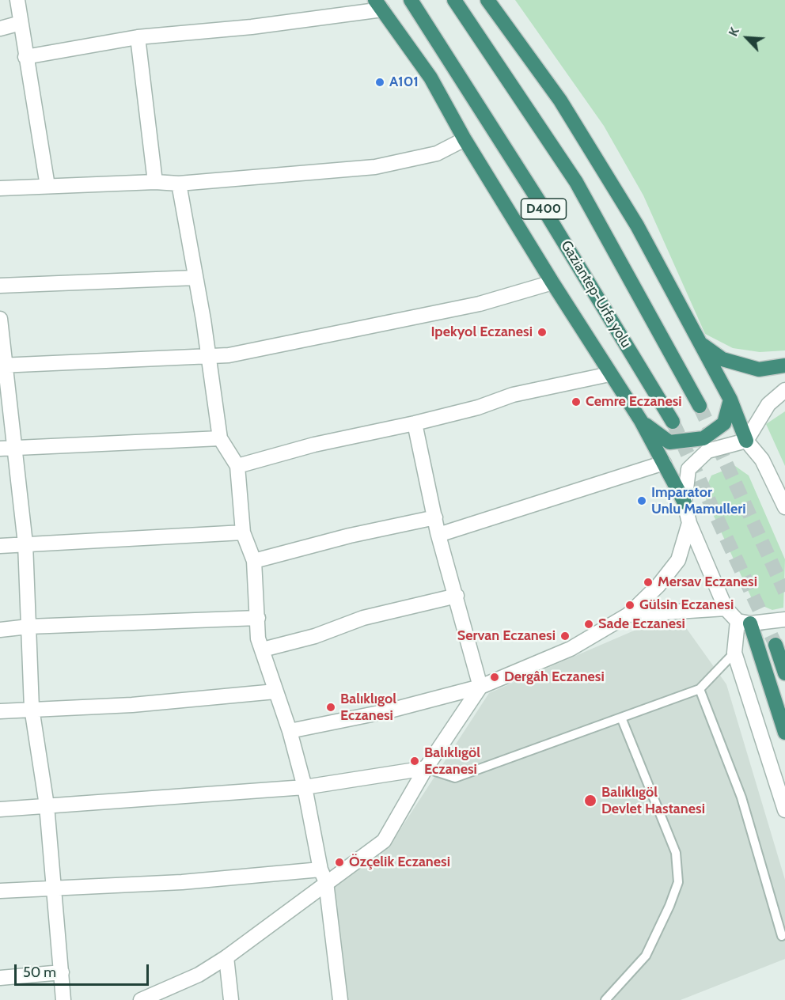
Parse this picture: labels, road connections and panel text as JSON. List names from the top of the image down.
{
  "streets": {
    "highway": ["D400", "Gaziantep-Urfa yolu"]
  },
  "places": [
    "A101",
    "Ipekyol Eczanesi",
    "Cemre Eczanesi",
    "Imparator Unlu Mamulleri",
    "Mersav Eczanesi",
    "Gülsin Eczanesi",
    "Sade Eczanesi",
    "Servan Eczanesi",
    "Dergâh Eczanesi",
    "Balıklıgol Eczanesi",
    "Balıklıgöl Eczanesi",
    "Balıklıgöl Devlet Hastanesi",
    "Özçelik Eczanesi"
  ],
  "scale_bar": "50 m",
  "north": "top left"
}
